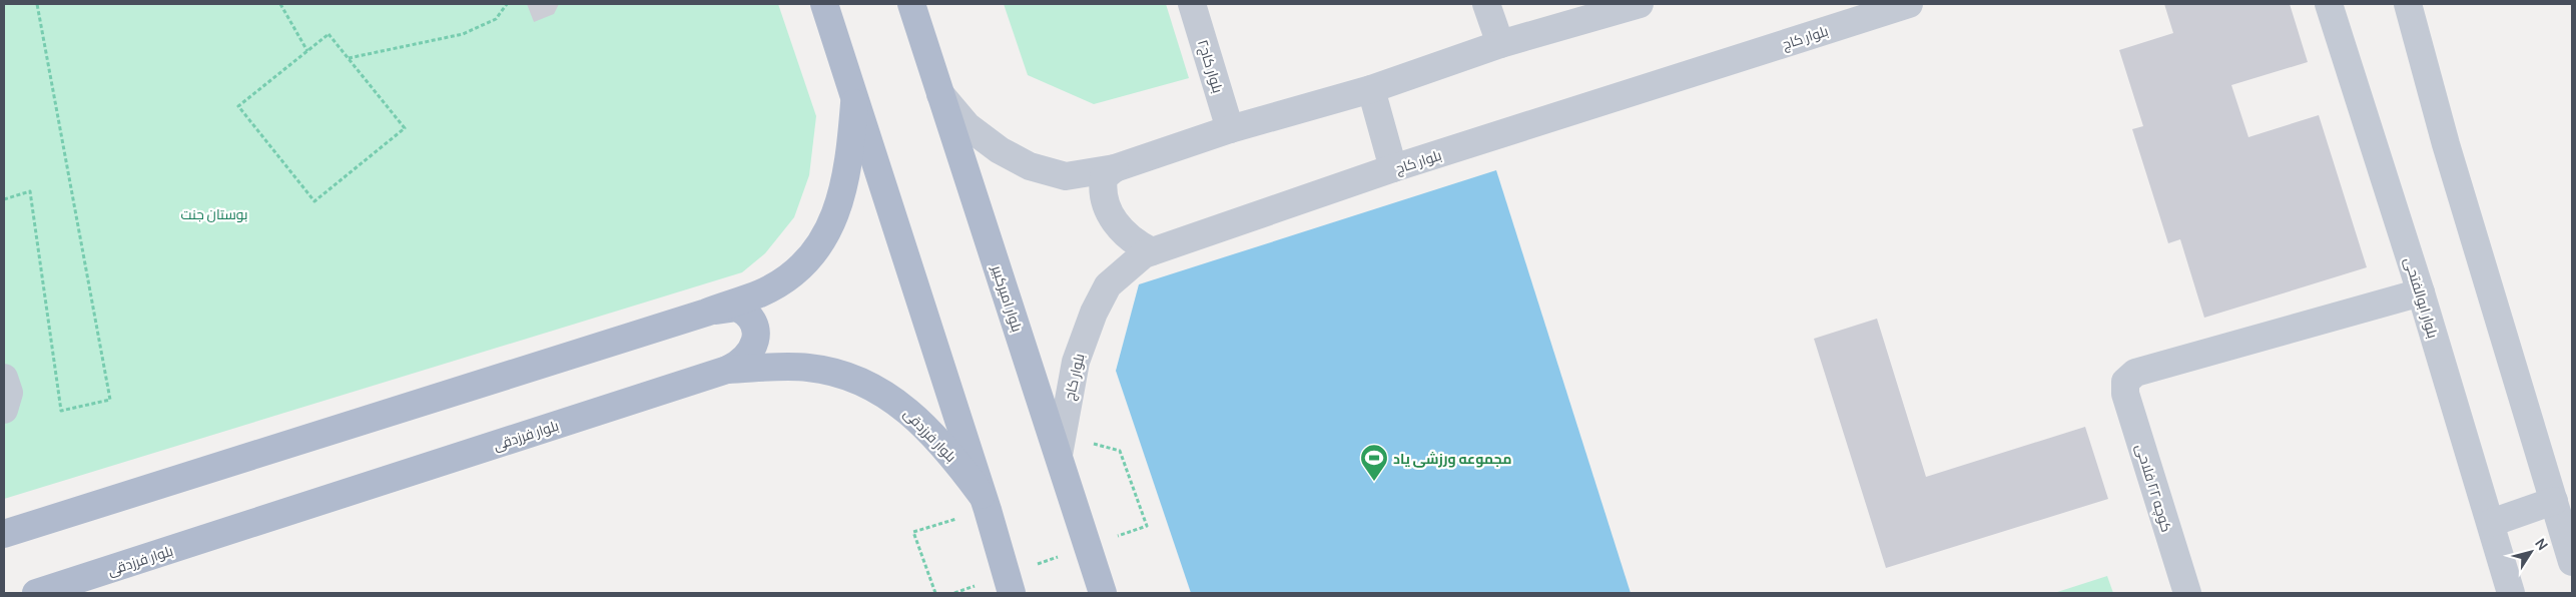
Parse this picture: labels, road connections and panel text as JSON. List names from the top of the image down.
{
  "streets": {
    "main road": ["بلوار امیرکبیر", "بلوار فرزدقی"],
    "street": [
      "بلوار کاج",
      "بلوار کاج۲",
      "بلوار ابوالفتحی",
      "کوچه ۲۲ فلاحی"
    ]
  },
  "crossings": [
    ["بلوار کاج", "بلوار امیرکبیر"],
    ["بلوار ابوالفتحی", "کوچه ۲۲ فلاحی"]
  ],
  "parks": ["بوستان جنت"],
  "places": {
    "sports": ["مجموعه ورزشی یاد"]
  },
  "north": "top right"
}
